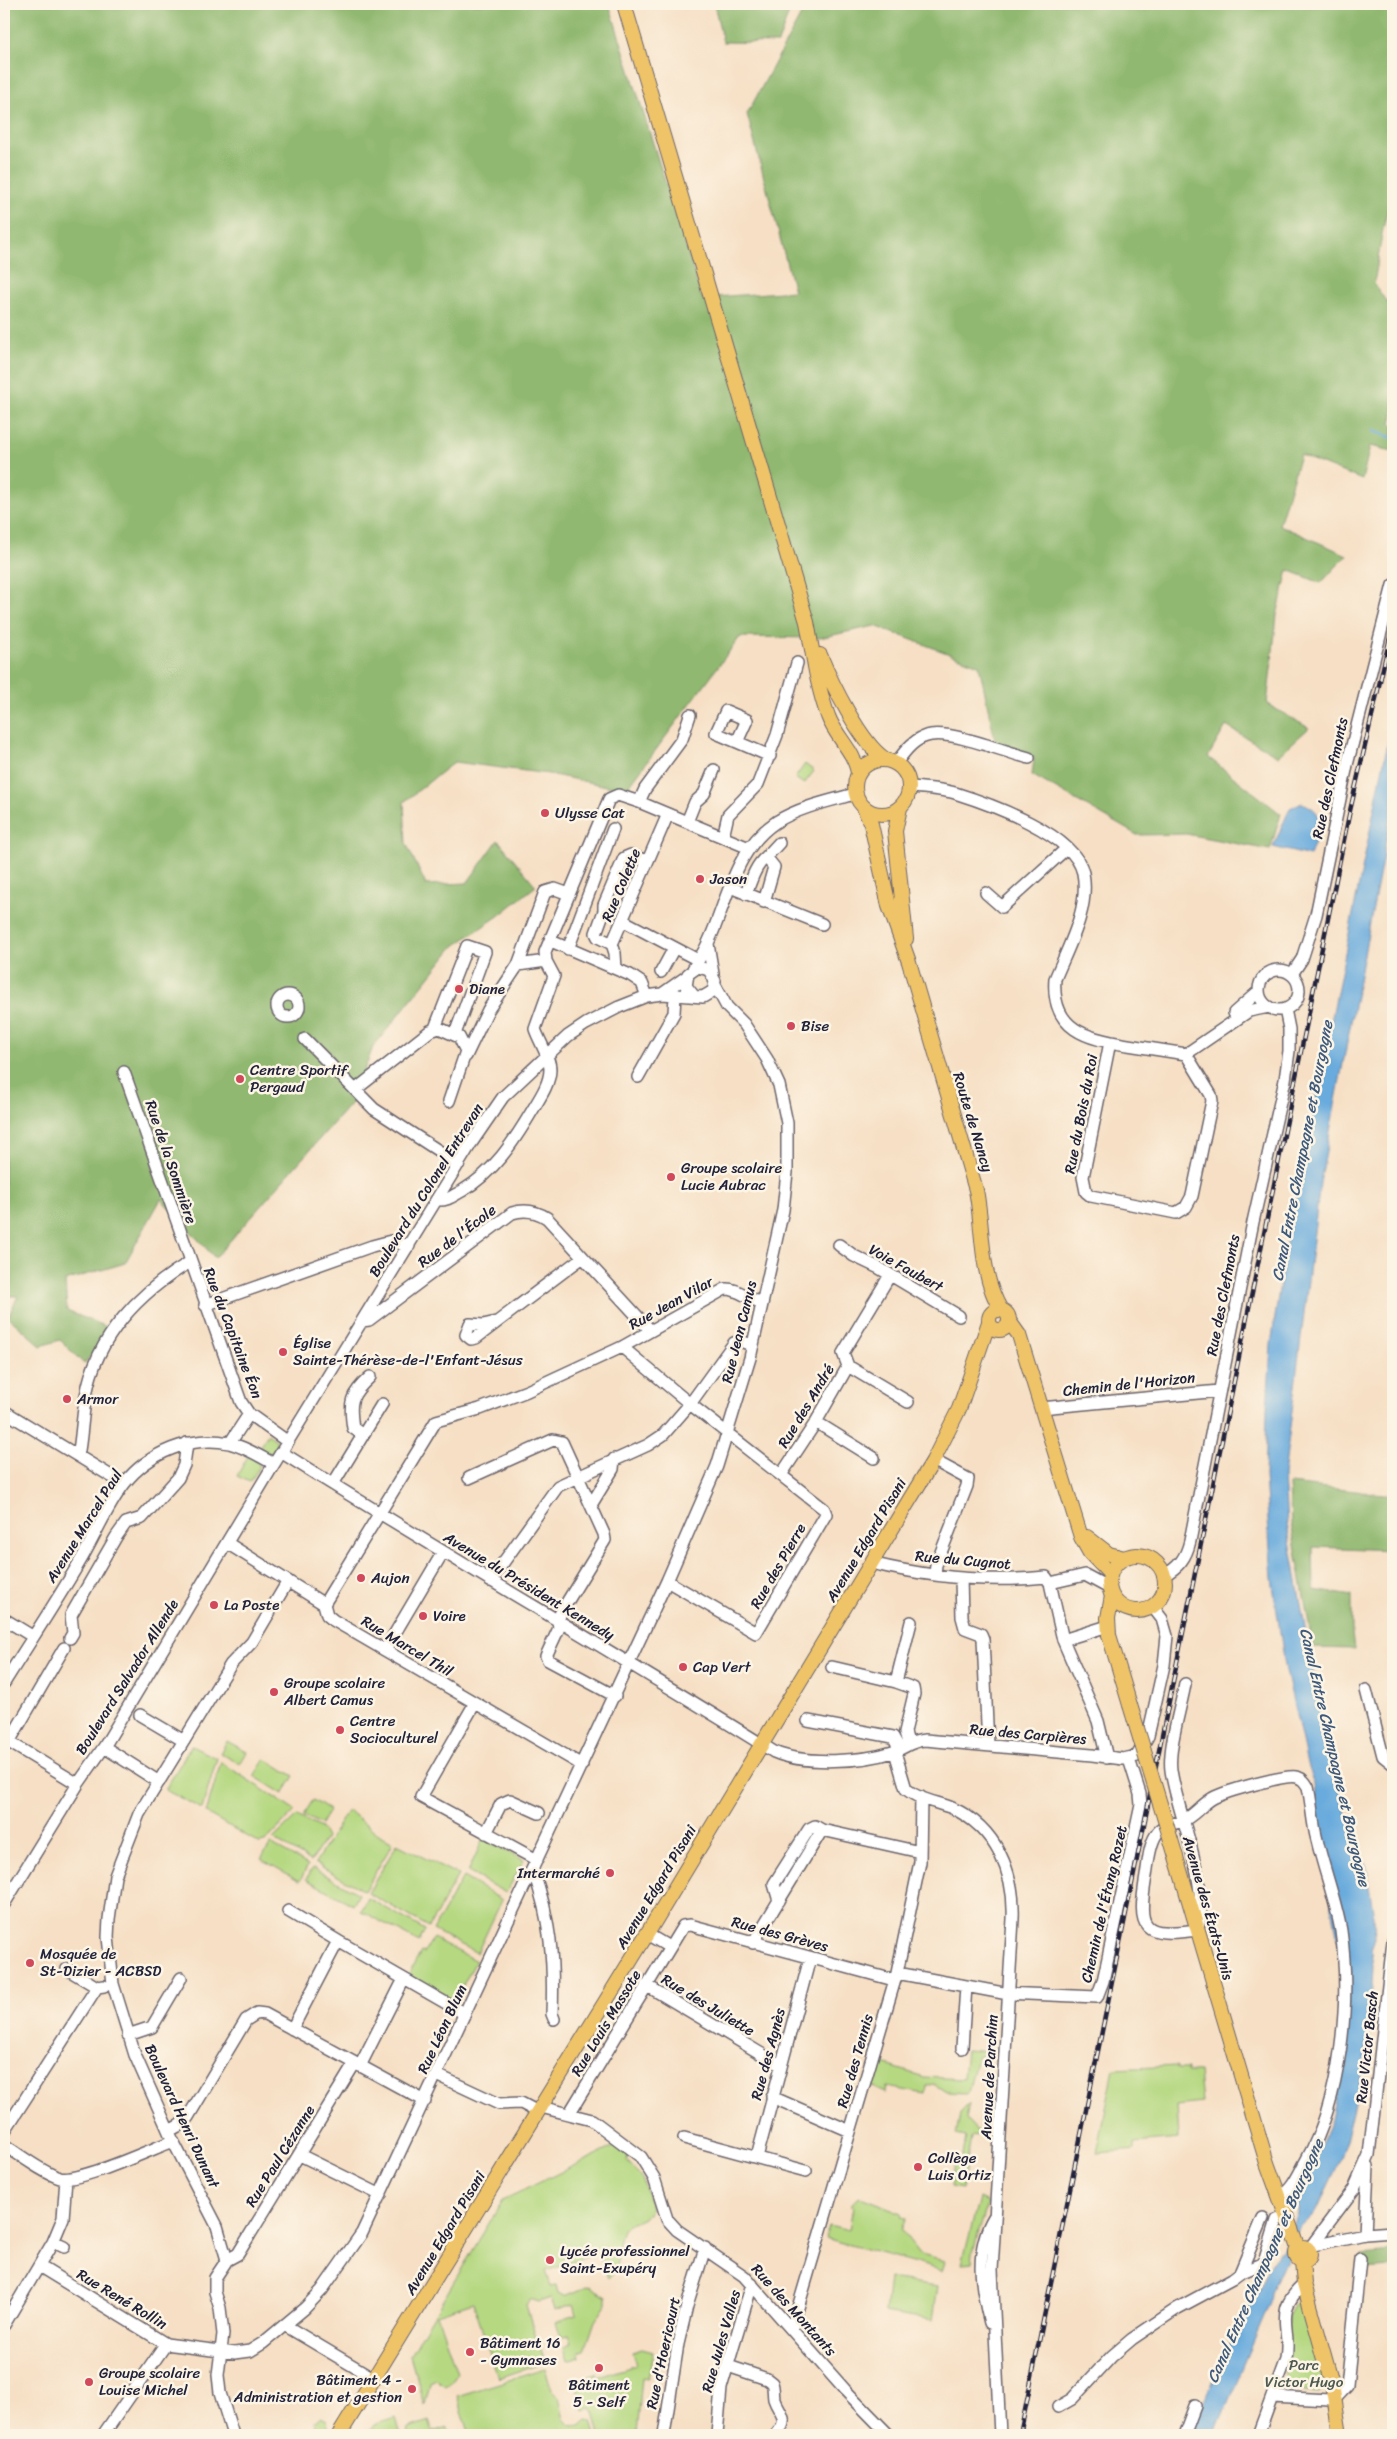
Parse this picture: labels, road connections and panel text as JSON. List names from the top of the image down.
{
  "streets": {
    "main road": ["Route de Nancy", "Avenue Edgard Pisani", "Avenue des États-Unis"],
    "street": [
      "Rue des Clefmonts",
      "Rue Colette",
      "Rue du Bois du Roi",
      "Rue de la Sommière",
      "Boulevard du Colonel Entrevan",
      "Rue de l'École",
      "Voie Faubert",
      "Rue Jean Vilar",
      "Rue Jean Camus",
      "Rue du Capitaine Éon",
      "Chemin de l'Horizon",
      "Rue des André",
      "Avenue Marcel Paul",
      "Rue du Cugnot",
      "Rue des Pierre",
      "Avenue du Président Kennedy",
      "Rue Marcel Thil",
      "Boulevard Salvador Allende",
      "Rue des Carpières",
      "Chemin de l'Étang Rozet",
      "Rue des Grèves",
      "Rue des Juliette",
      "Rue Louis Massote",
      "Rue Léon Blum",
      "Rue Victor Basch",
      "Rue des Agnès",
      "Rue des Tennis",
      "Avenue de Parchim",
      "Boulevard Henri Dunant",
      "Rue Paul Cézanne",
      "Rue René Rollin",
      "Rue des Montants",
      "Rue Jules Valles",
      "Rue d'Hoericourt"
    ]
  },
  "crossings": [
    ["Rue des Clefmonts", "Route de Nancy"],
    ["Rue des Clefmonts", "Chemin de l'Horizon"],
    ["Rue des Clefmonts", "Rue du Cugnot"],
    ["Rue des Clefmonts", "Avenue des États-Unis"],
    ["Route de Nancy", "Boulevard du Colonel Entrevan"],
    ["Route de Nancy", "Chemin de l'Horizon"],
    ["Route de Nancy", "Avenue Edgard Pisani"],
    ["Route de Nancy", "Rue du Cugnot"],
    ["Route de Nancy", "Avenue des États-Unis"],
    ["Rue de la Sommière", "Rue du Capitaine Éon"],
    ["Boulevard du Colonel Entrevan", "Rue de l'École"],
    ["Boulevard du Colonel Entrevan", "Rue Jean Camus"],
    ["Boulevard du Colonel Entrevan", "Avenue du Président Kennedy"],
    ["Boulevard du Colonel Entrevan", "Boulevard Salvador Allende"],
    ["Rue de l'École", "Rue Jean Vilar"],
    ["Voie Faubert", "Rue des André"],
    ["Rue Jean Vilar", "Rue Jean Camus"],
    ["Rue Jean Vilar", "Rue des André"],
    ["Rue Jean Vilar", "Rue des Pierre"],
    ["Rue Jean Vilar", "Avenue du Président Kennedy"],
    ["Rue Jean Vilar", "Rue Marcel Thil"],
    ["Rue Jean Camus", "Rue des Pierre"],
    ["Rue Jean Camus", "Avenue du Président Kennedy"],
    ["Rue Jean Camus", "Rue Léon Blum"],
    ["Avenue Edgard Pisani", "Rue du Cugnot"],
    ["Avenue Edgard Pisani", "Avenue du Président Kennedy"],
    ["Avenue Edgard Pisani", "Rue des Carpières"],
    ["Avenue Edgard Pisani", "Rue des Montants"],
    ["Rue du Cugnot", "Avenue des États-Unis"],
    ["Avenue du Président Kennedy", "Rue des Carpières"],
    ["Avenue du Président Kennedy", "Rue Léon Blum"],
    ["Rue Marcel Thil", "Boulevard Salvador Allende"],
    ["Rue Marcel Thil", "Rue Léon Blum"],
    ["Rue Marcel Thil", "Boulevard Henri Dunant"],
    ["Rue des Carpières", "Chemin de l'Étang Rozet"],
    ["Chemin de l'Étang Rozet", "Rue des Grèves"],
    ["Chemin de l'Étang Rozet", "Avenue de Parchim"],
    ["Avenue des États-Unis", "Rue Victor Basch"],
    ["Rue des Grèves", "Rue Louis Massote"],
    ["Rue des Grèves", "Rue des Agnès"],
    ["Rue des Grèves", "Rue des Tennis"],
    ["Rue des Grèves", "Avenue de Parchim"],
    ["Rue des Juliette", "Rue Louis Massote"],
    ["Rue des Juliette", "Rue des Agnès"],
    ["Rue Louis Massote", "Rue des Montants"],
    ["Rue Léon Blum", "Rue René Rollin"],
    ["Rue Léon Blum", "Rue des Montants"],
    ["Rue des Tennis", "Avenue de Parchim"],
    ["Rue des Tennis", "Rue des Montants"],
    ["Boulevard Henri Dunant", "Rue Paul Cézanne"],
    ["Rue des Montants", "Rue Jules Valles"],
    ["Rue des Montants", "Rue d'Hoericourt"]
  ],
  "water": ["Canal Entre Champagne et Bourgogne"],
  "parks": ["Parc Victor Hugo"],
  "places": [
    "Ulysse Cat",
    "Jason",
    "Diane",
    "Bise",
    "Centre Sportif Pergaud",
    "Groupe scolaire Lucie Aubrac",
    "Église Sainte-Thérèse-de-l'Enfant-Jésus",
    "Armor",
    "Aujon",
    "La Poste",
    "Voire",
    "Cap Vert",
    "Groupe scolaire Albert Camus",
    "Centre Socioculturel",
    "Intermarché",
    "Mosquée de St-Dizier - ACBSD",
    "Collège Luis Ortiz",
    "Lycée professionnel Saint-Exupéry",
    "Bâtiment 16 - Gymnases",
    "Bâtiment 5 - Self",
    "Groupe scolaire Louise Michel",
    "Bâtiment 4 - Administration et gestion"
  ]
}
